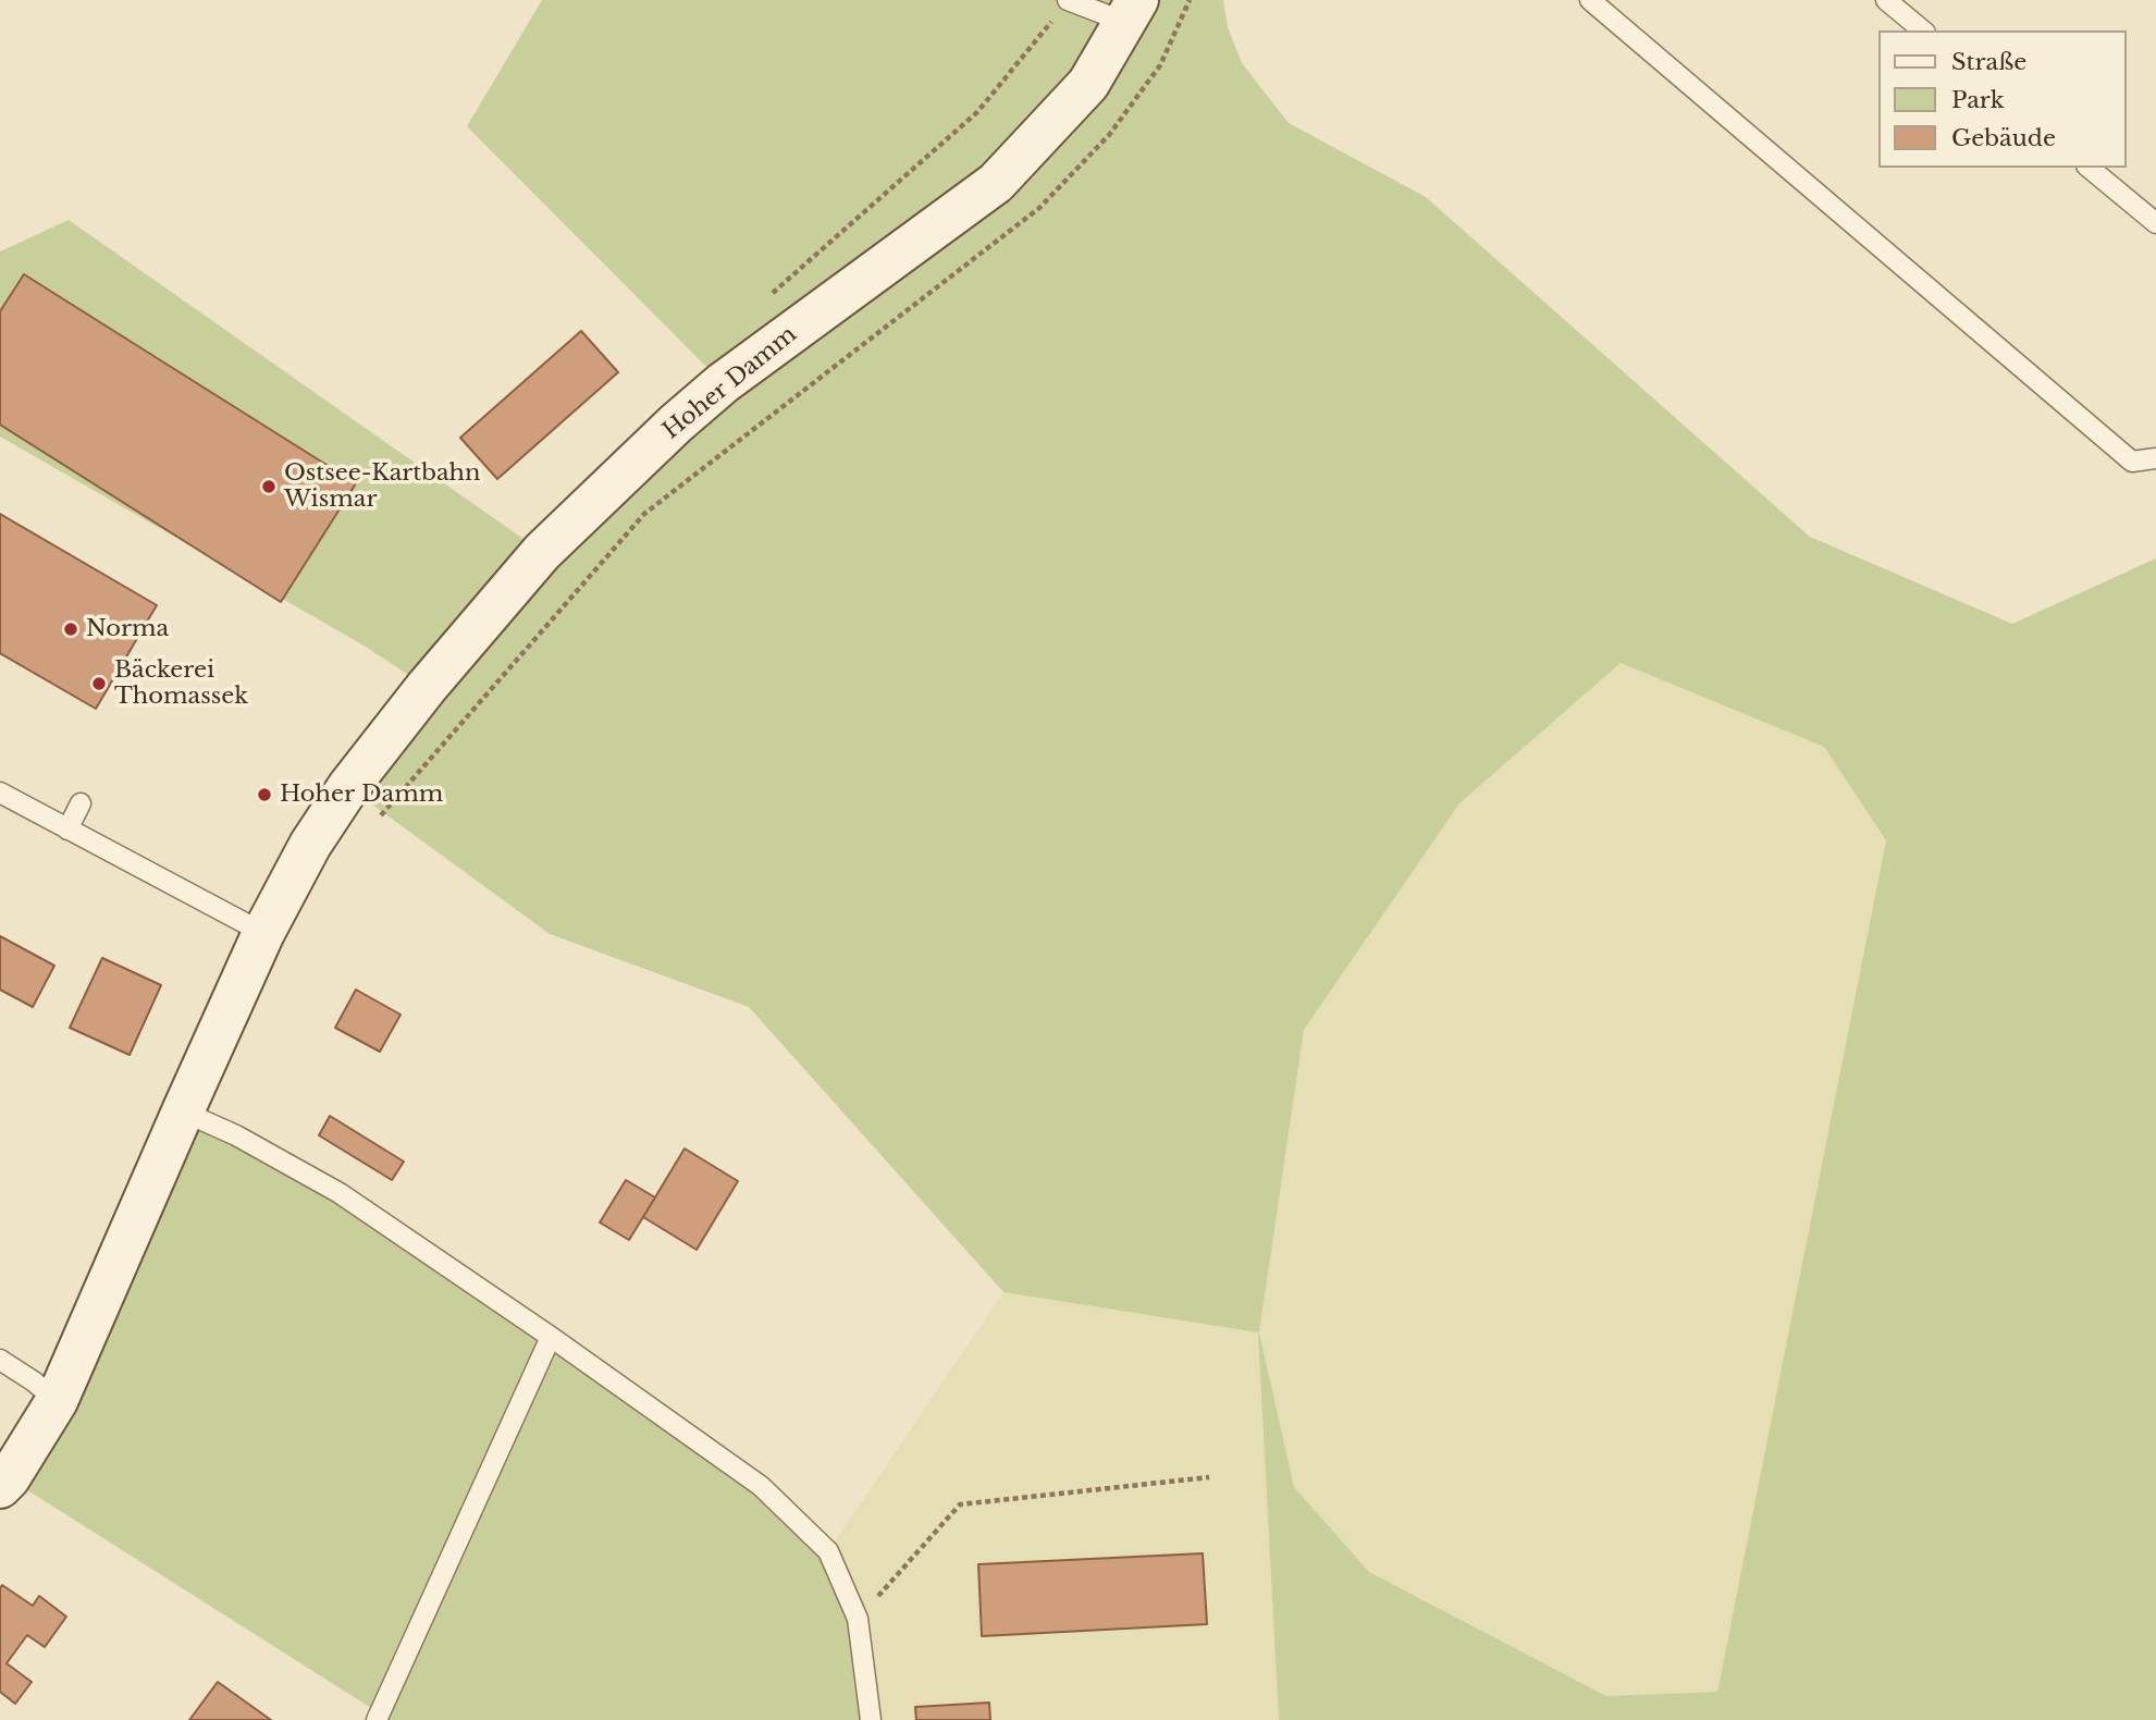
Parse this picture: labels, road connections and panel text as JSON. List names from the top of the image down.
{
  "streets": {
    "main road": ["Hoher Damm"]
  },
  "places": [
    "Ostsee-Kartbahn Wismar",
    "Norma",
    "Bäckerei Thomassek",
    "Hoher Damm"
  ],
  "legend": ["Straße", "Park", "Gebäude"]
}
